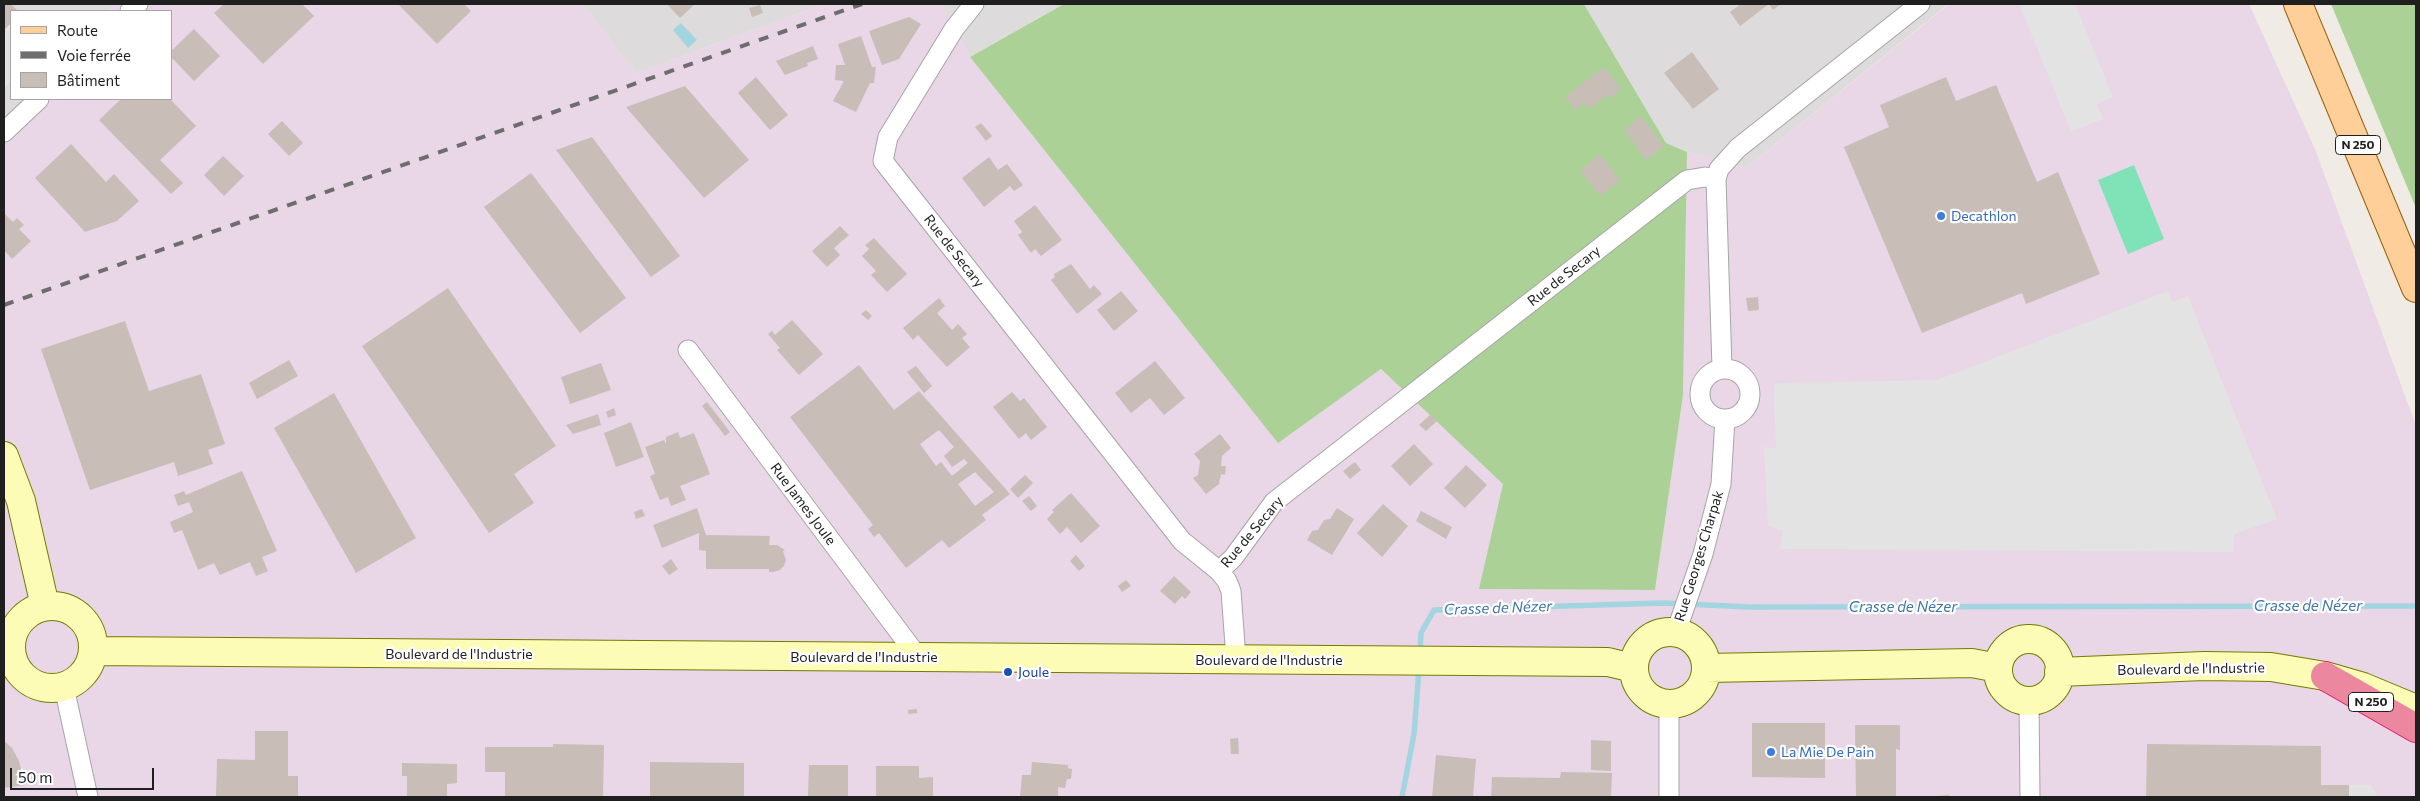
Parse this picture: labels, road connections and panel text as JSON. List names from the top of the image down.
{
  "streets": {
    "highway": ["N 250"],
    "street": [
      "Rue de Secary",
      "Rue James Joule",
      "Rue Georges Charpak",
      "Boulevard de l'Industrie"
    ]
  },
  "crossings": [
    ["N 250", "Boulevard de l'Industrie"],
    ["Rue de Secary", "Boulevard de l'Industrie"],
    ["Rue James Joule", "Boulevard de l'Industrie"],
    ["Rue Georges Charpak", "Boulevard de l'Industrie"]
  ],
  "water": ["Crasse de Nézer"],
  "places": ["Decathlon", "Joule", "La Mie De Pain"],
  "legend": ["Route", "Voie ferrée", "Bâtiment"],
  "scale_bar": "50 m"
}
